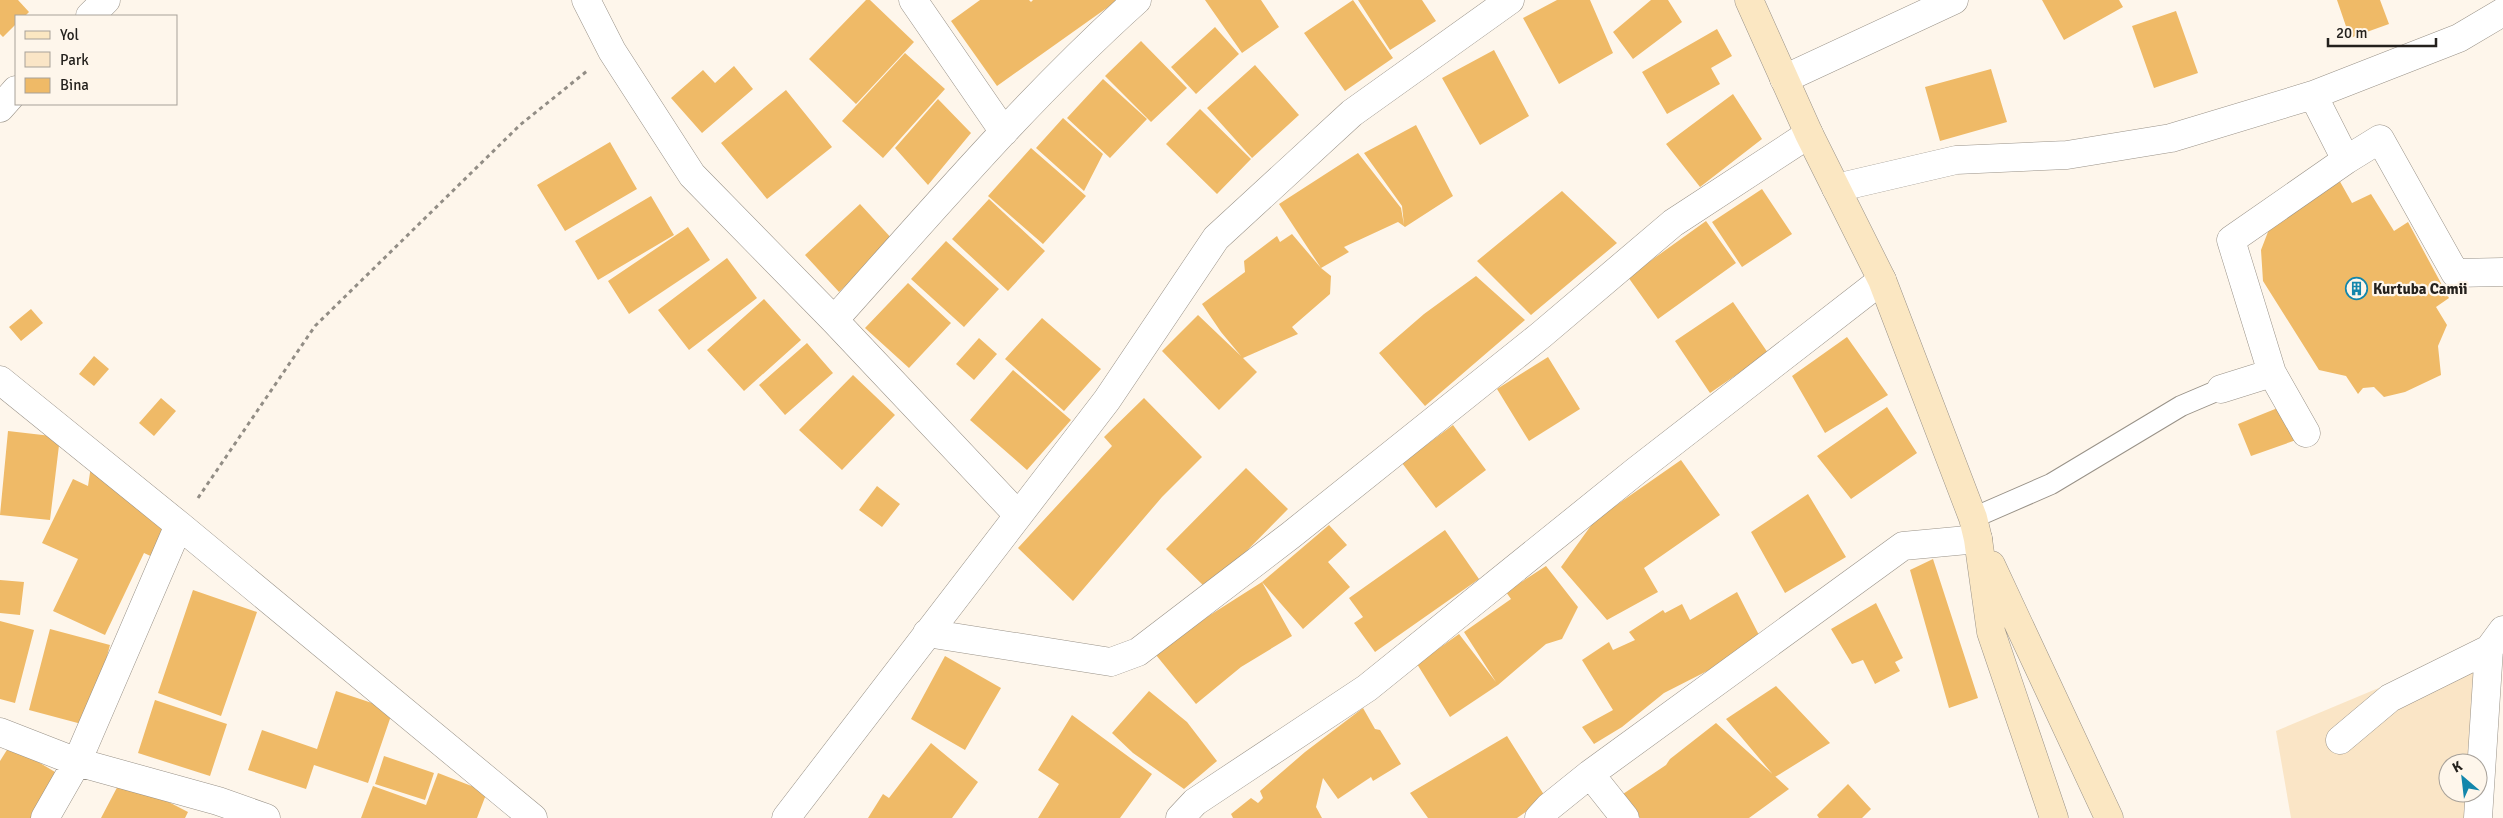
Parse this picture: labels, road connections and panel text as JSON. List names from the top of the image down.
{
  "places": {
    "building": ["Kurtuba Camii"]
  },
  "legend": ["Yol", "Park", "Bina"],
  "scale_bar": "20 m",
  "north": "top left"
}
